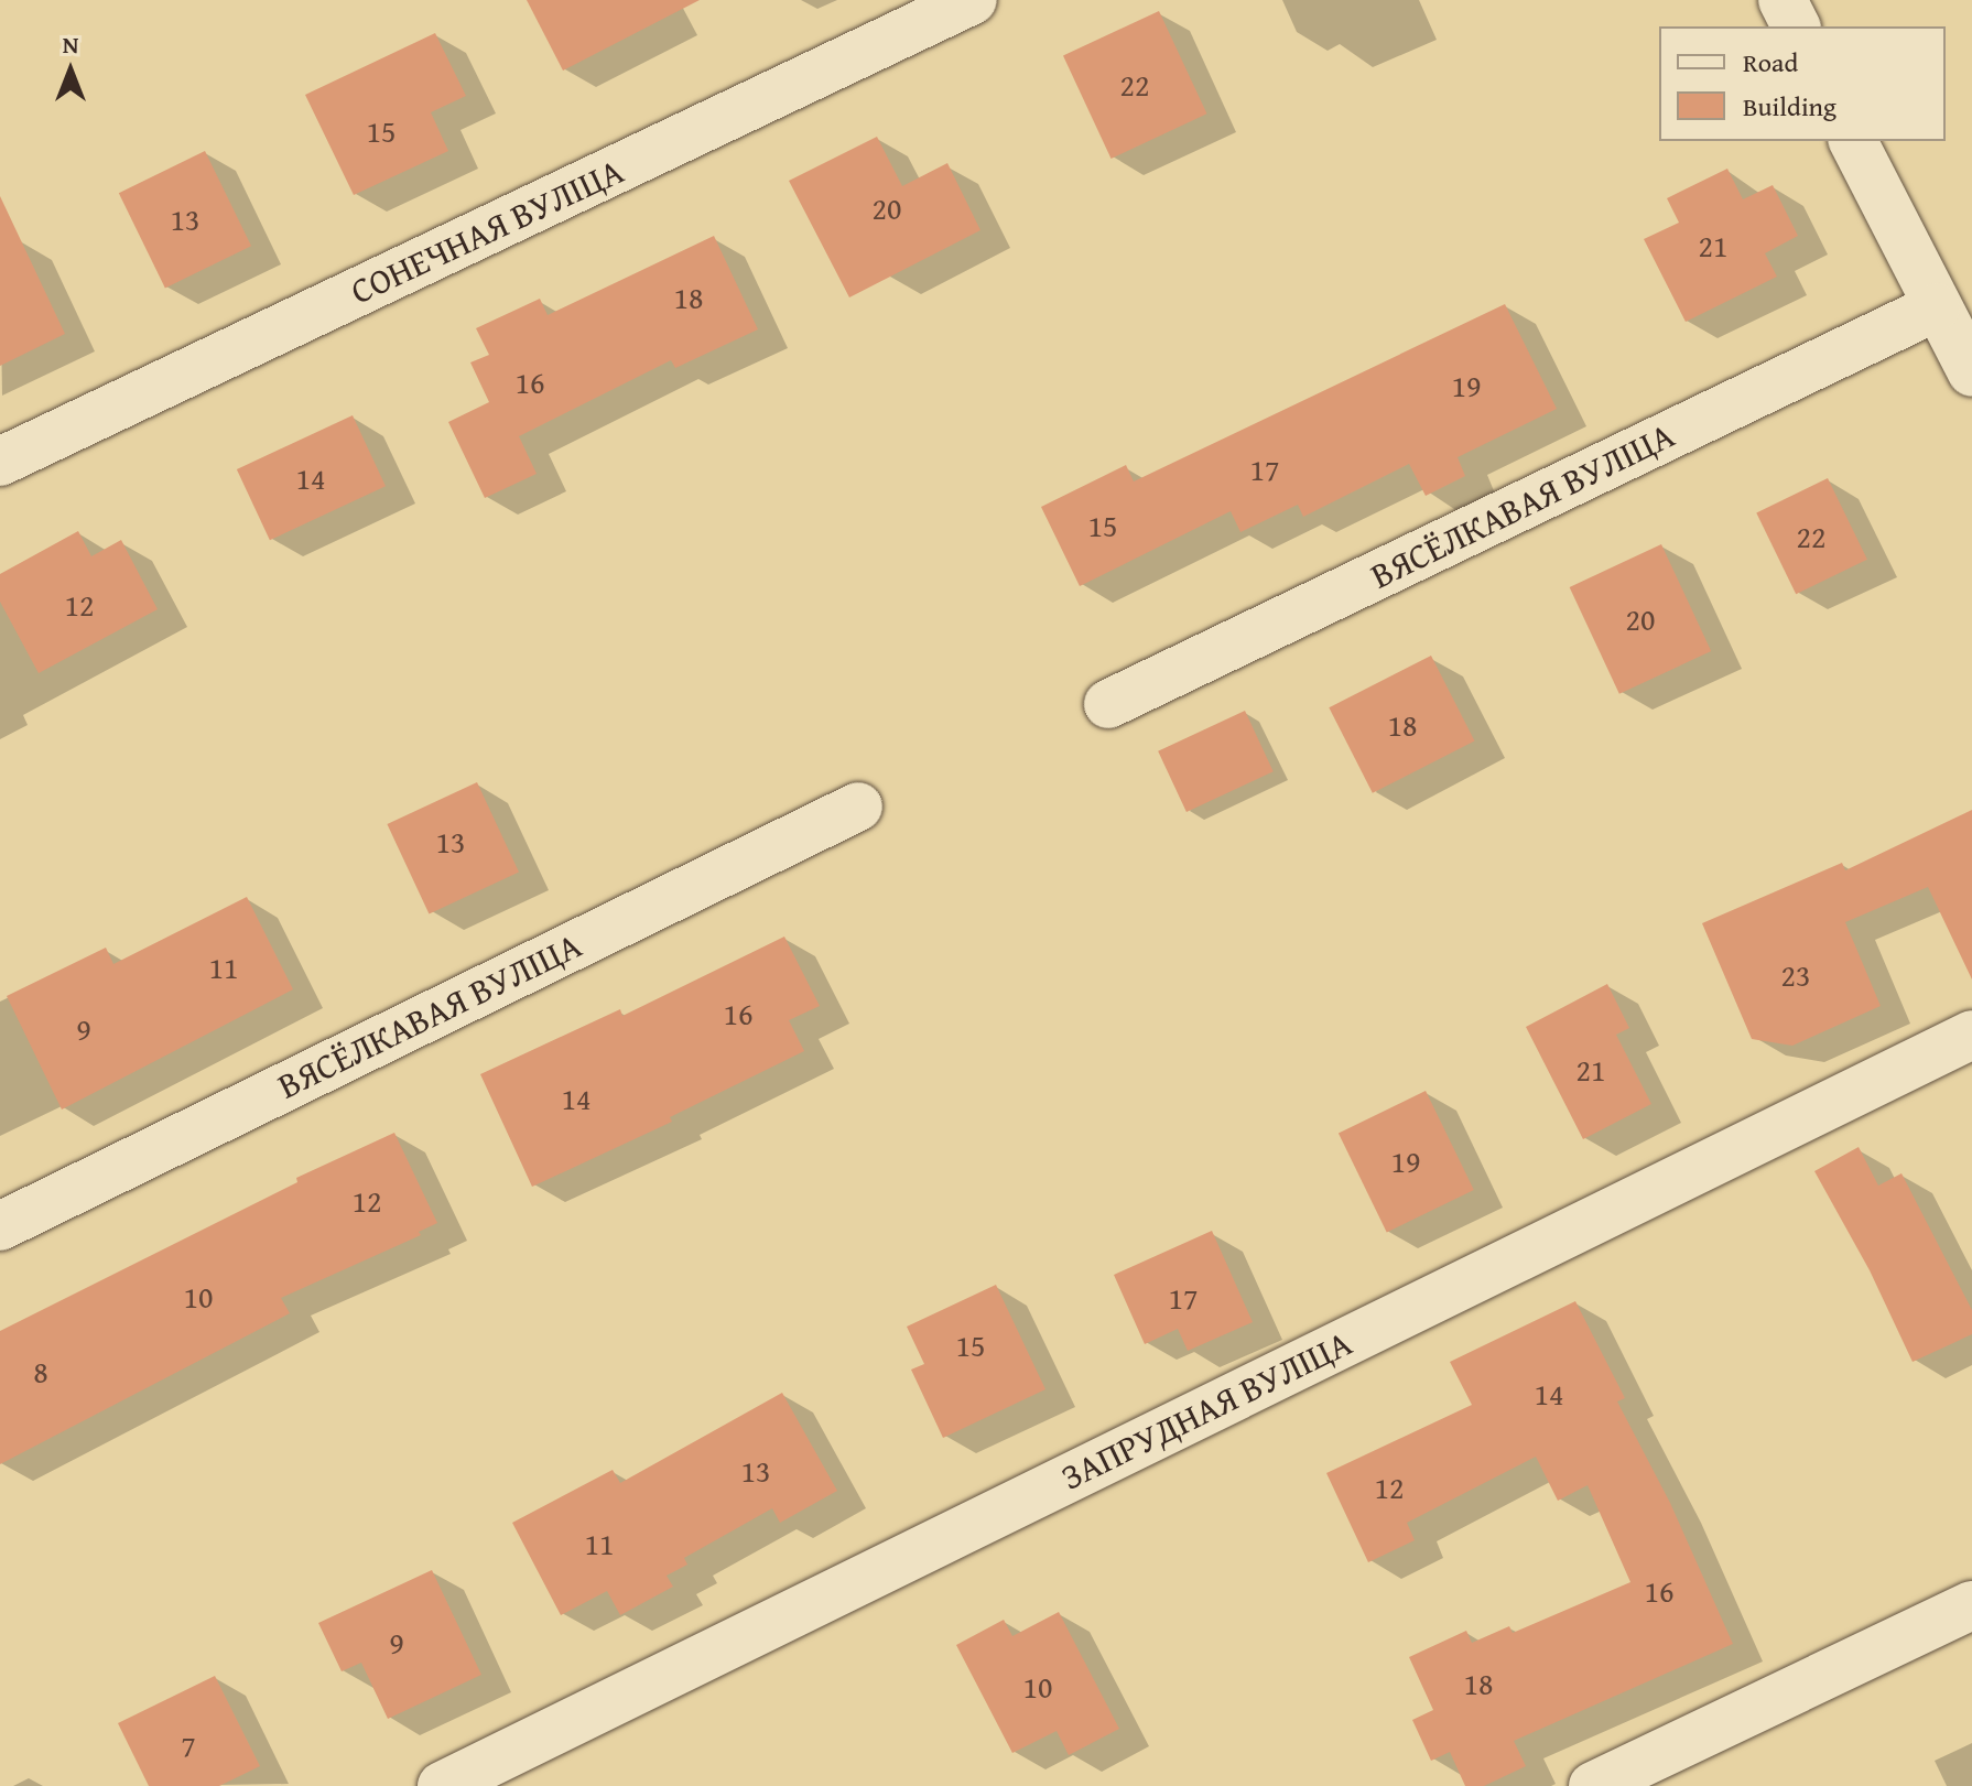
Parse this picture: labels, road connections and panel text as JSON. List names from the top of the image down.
{
  "streets": {
    "street": ["СОНЕЧНАЯ ВУЛІЦА", "ВЯСЁЛКАВАЯ ВУЛІЦА", "ЗАПРУДНАЯ ВУЛІЦА"]
  },
  "house_numbers": [
    "22",
    "15",
    "20",
    "13",
    "21",
    "18",
    "16",
    "19",
    "17",
    "14",
    "15",
    "22",
    "12",
    "20",
    "18",
    "13",
    "11",
    "23",
    "16",
    "9",
    "21",
    "14",
    "19",
    "12",
    "10",
    "17",
    "15",
    "8",
    "14",
    "13",
    "12",
    "11",
    "16",
    "9",
    "18",
    "10",
    "7"
  ],
  "legend": ["Road", "Building"],
  "north": "top"
}
